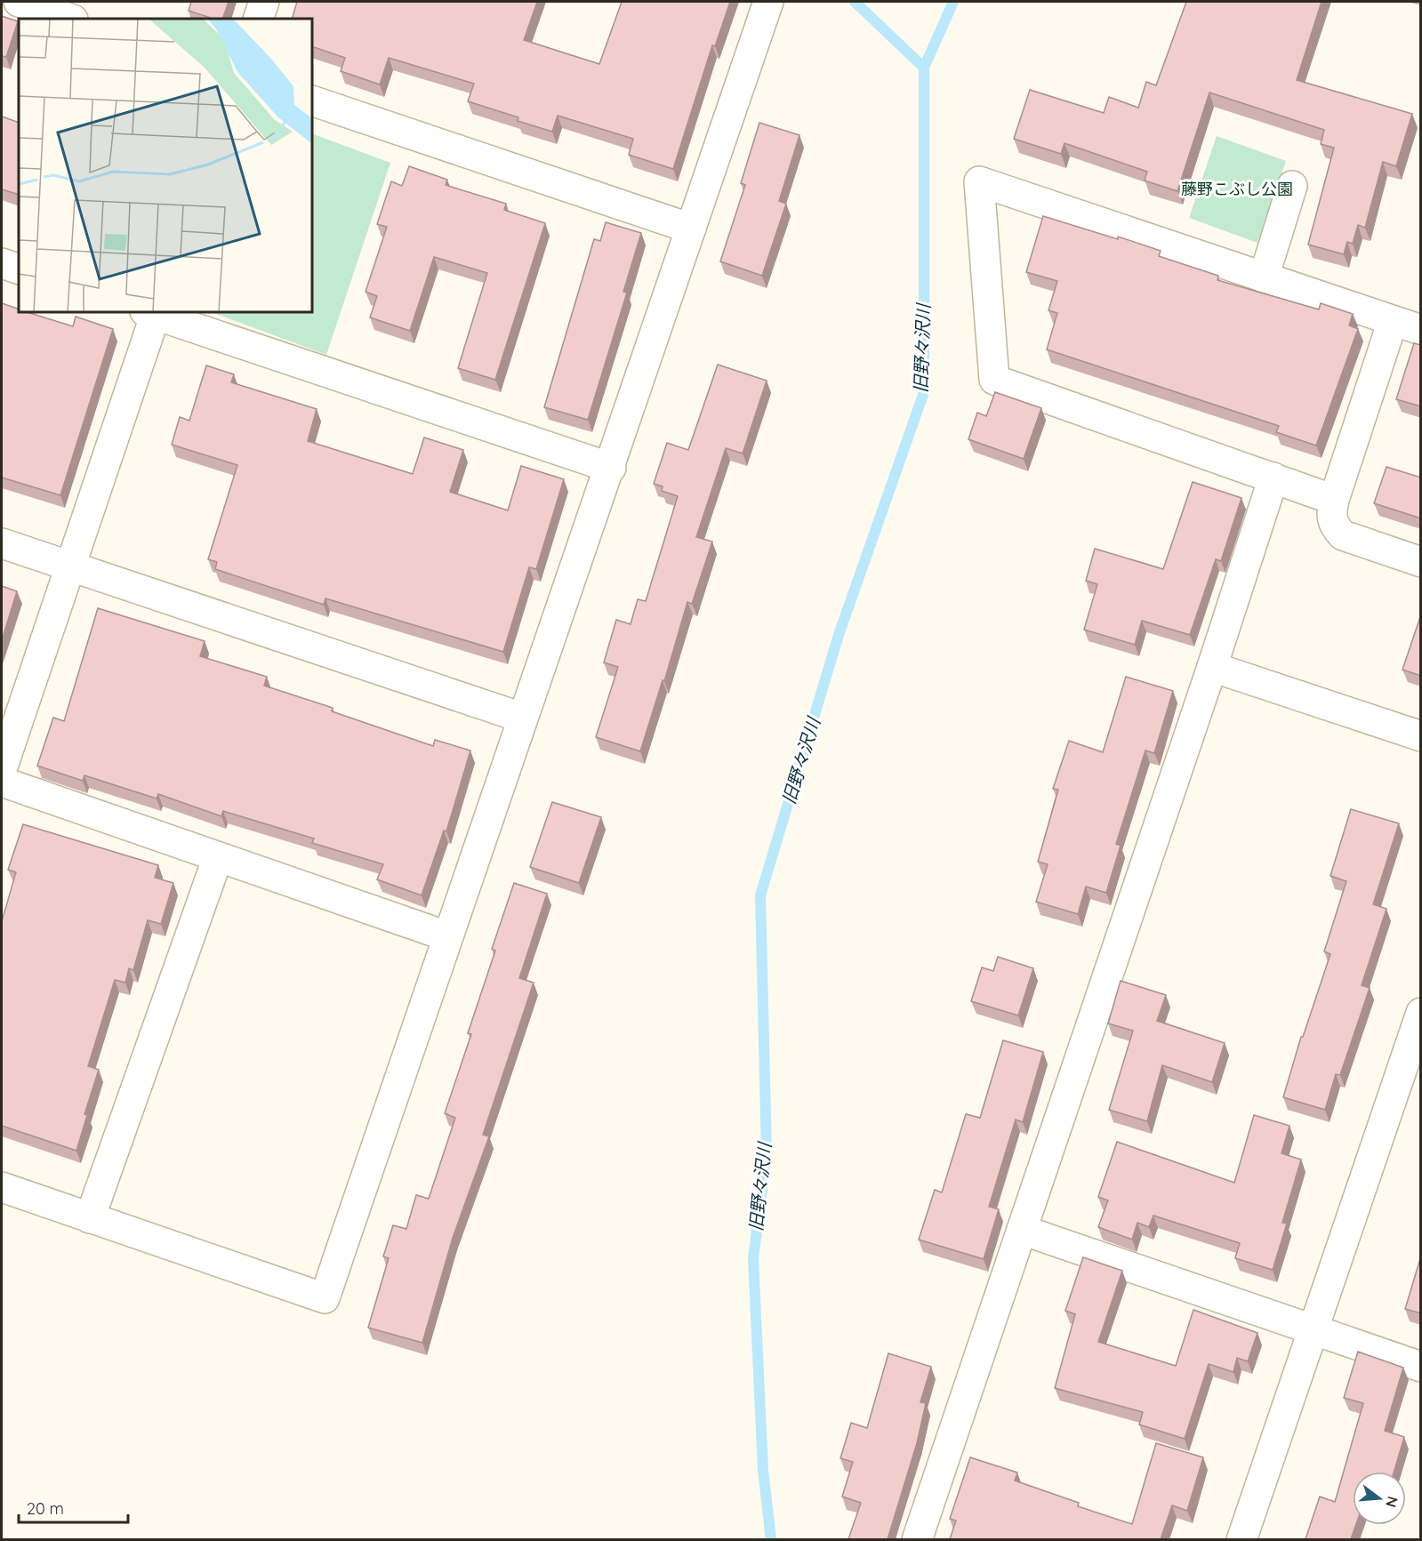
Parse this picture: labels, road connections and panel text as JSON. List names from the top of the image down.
{
  "water": ["旧野々沢川"],
  "parks": ["藤野こぶし公園"],
  "scale_bar": "20 m",
  "north": "right"
}
